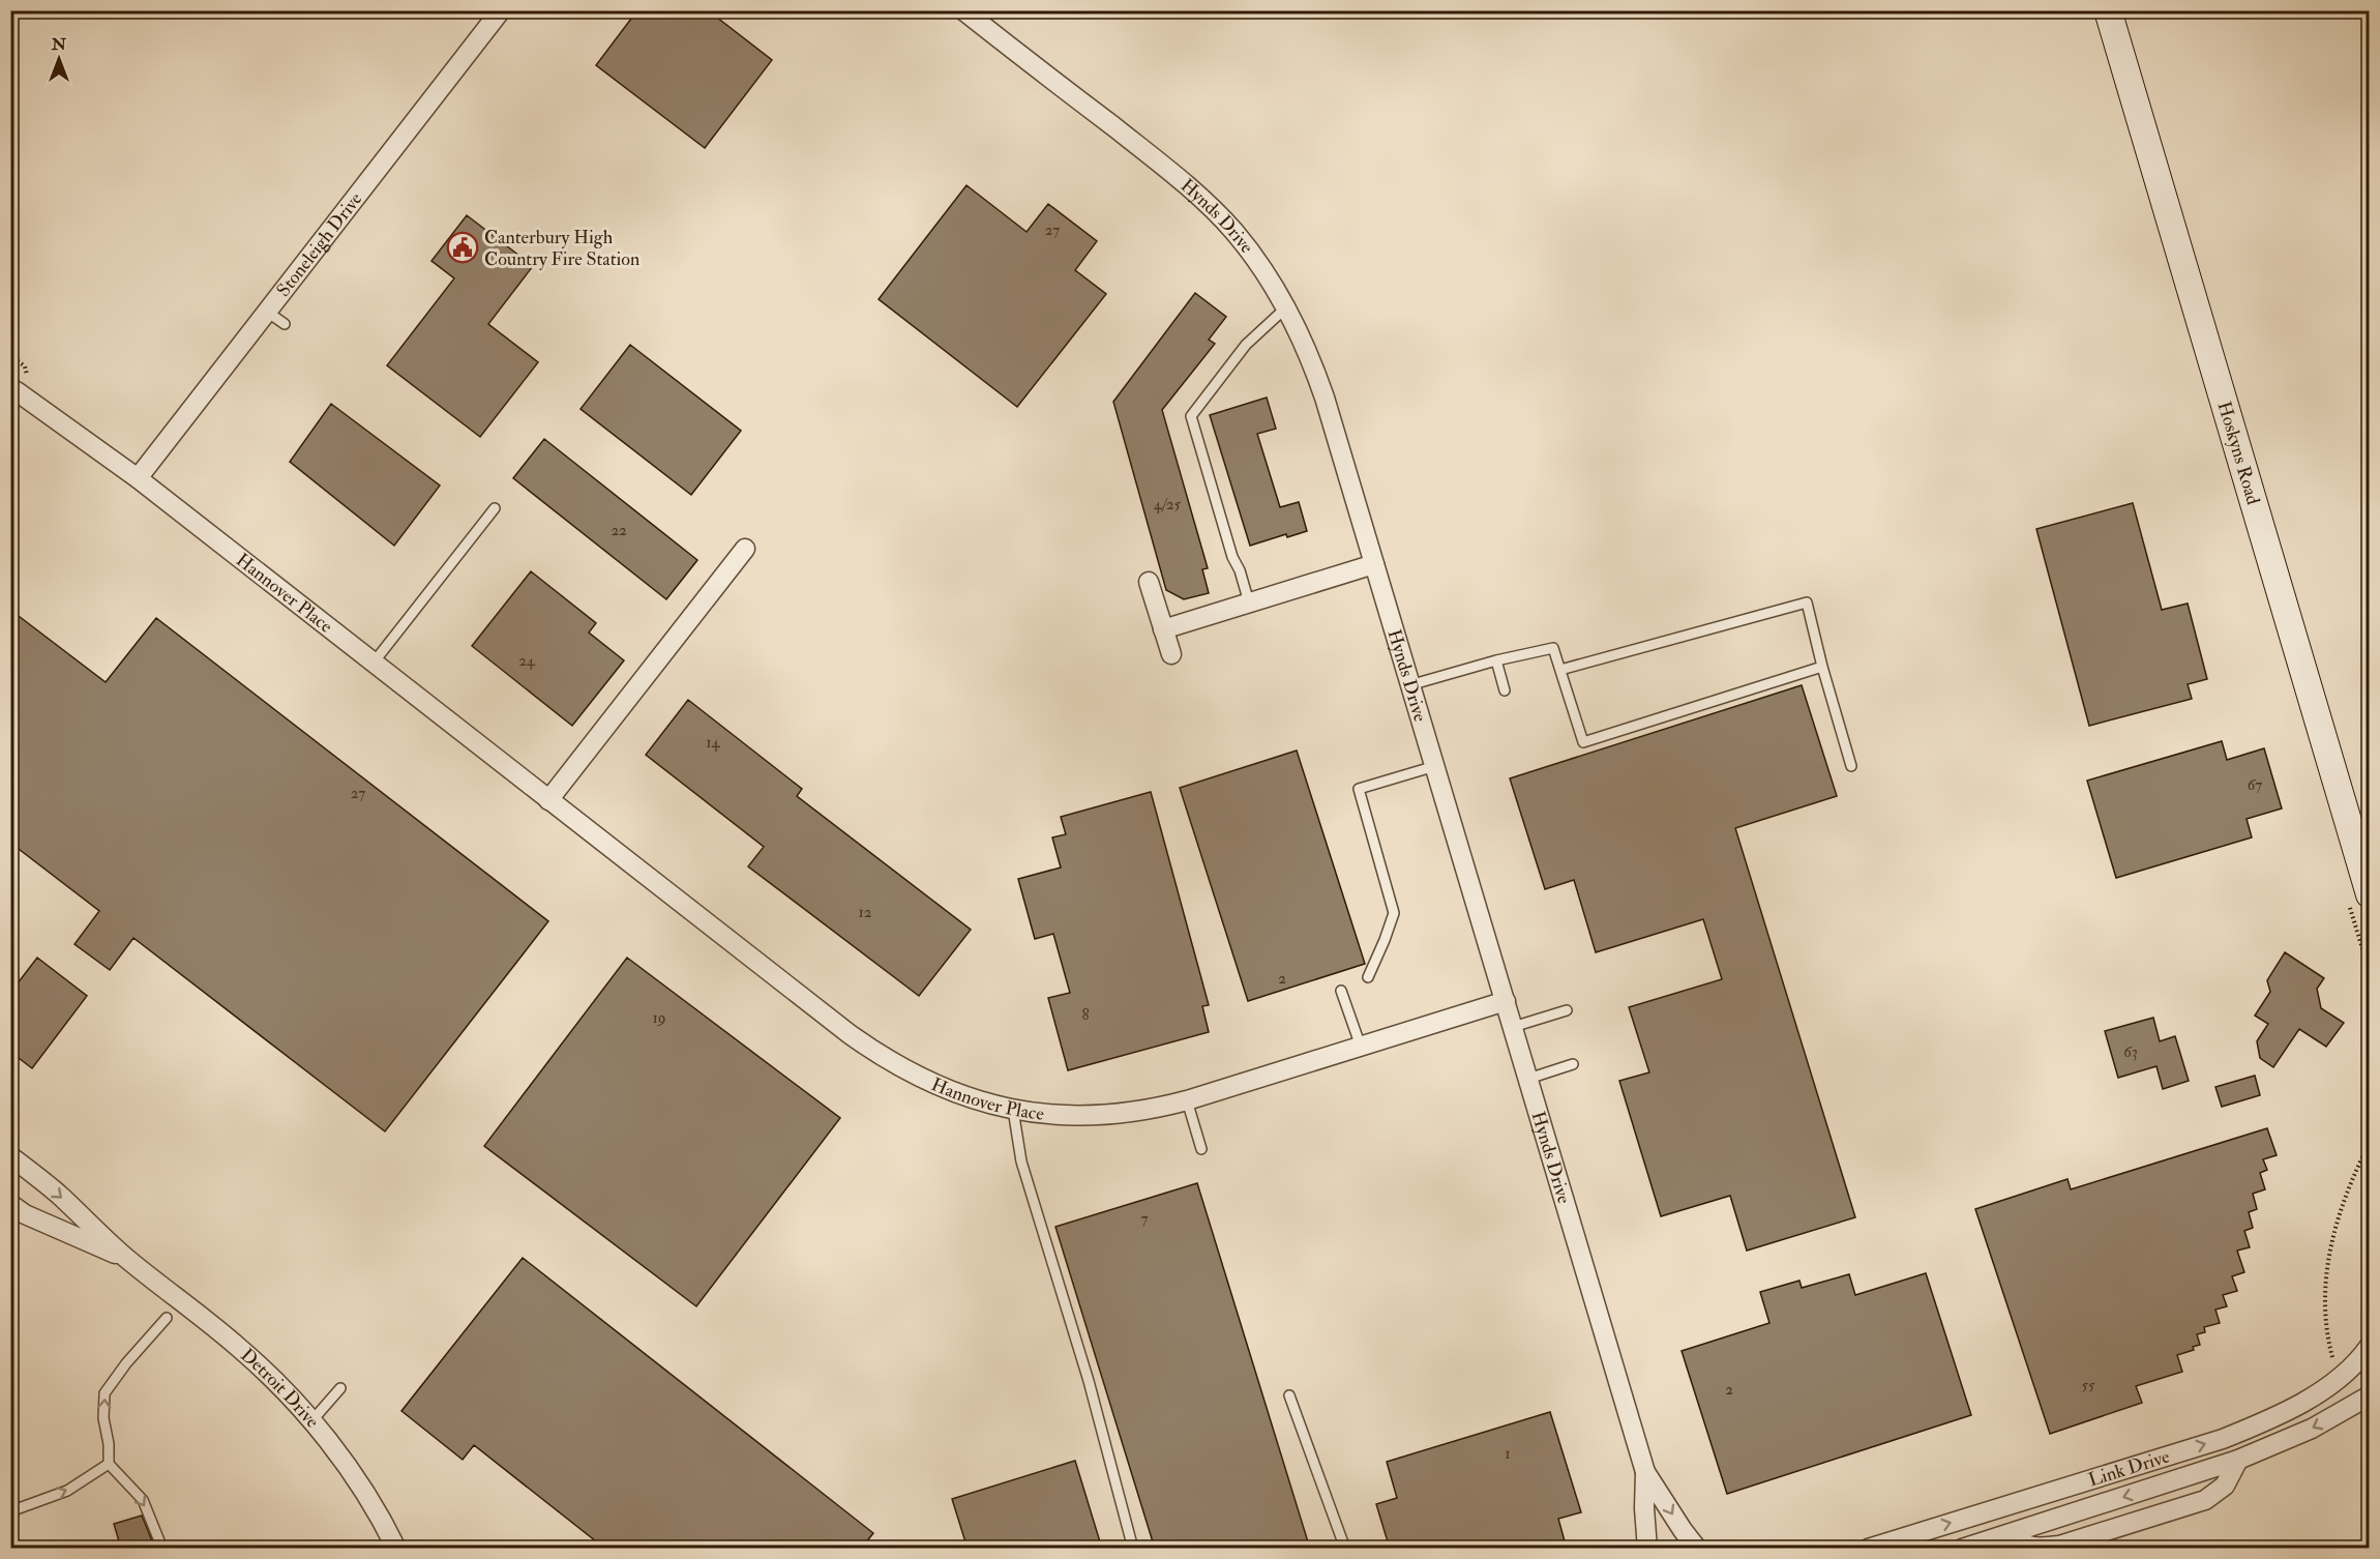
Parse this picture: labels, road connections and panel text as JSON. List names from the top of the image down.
{
  "streets": {
    "main road": ["Hoskyns Road"],
    "street": [
      "Hynds Drive",
      "Stoneleigh Drive",
      "Hannover Place",
      "Detroit Drive",
      "Link Drive"
    ]
  },
  "crossings": [
    ["Hynds Drive", "Hannover Place"],
    ["Stoneleigh Drive", "Hannover Place"]
  ],
  "places": {
    "public building": ["Canterbury High Country Fire Station"]
  },
  "house_numbers": [
    "27",
    "4/25",
    "22",
    "24",
    "14",
    "67",
    "27",
    "12",
    "2",
    "8",
    "19",
    "63",
    "7",
    "55",
    "2",
    "1"
  ],
  "north": "top"
}
